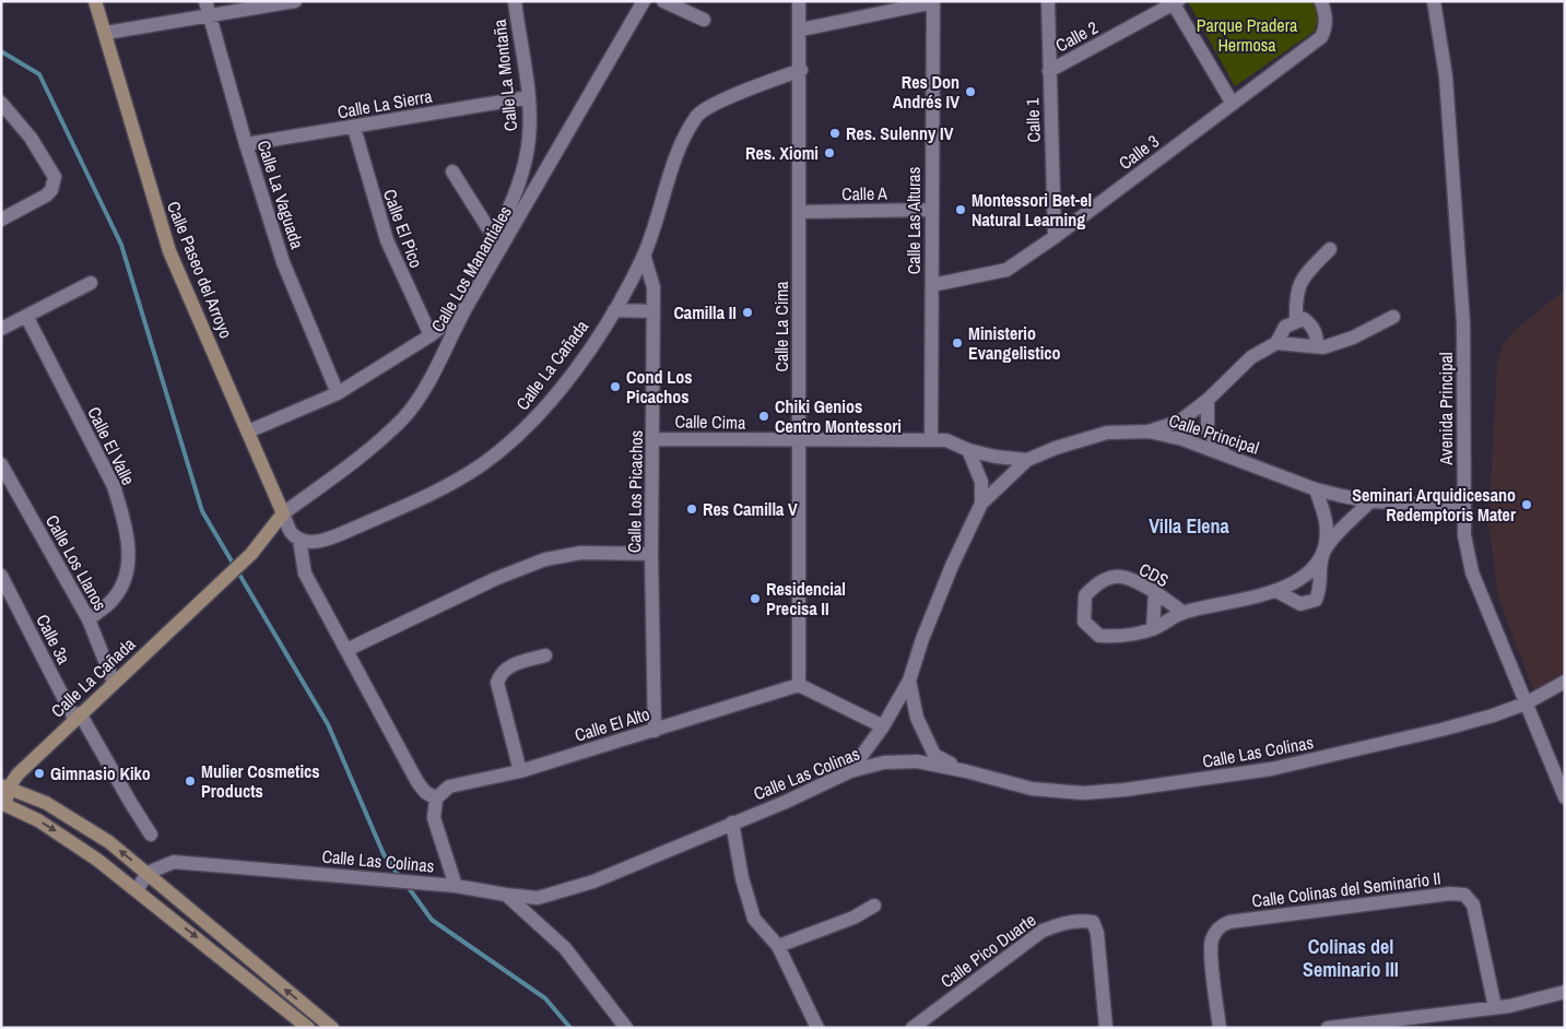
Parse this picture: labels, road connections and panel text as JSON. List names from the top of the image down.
{
  "streets": {
    "main road": ["Calle Paseo del Arroyo", "Calle La Cañada"],
    "street": [
      "Calle 2",
      "Calle La Montaña",
      "Calle La Sierra",
      "Calle 1",
      "Calle 3",
      "Calle A",
      "Calle La Vaguada",
      "Calle Las Alturas",
      "Calle El Pico",
      "Calle Los Manantiales",
      "Calle La Cima",
      "Avenida Principal",
      "Calle Cima",
      "Calle Principal",
      "Calle El Valle",
      "Calle Los Picachos",
      "Calle Los Llanos",
      "CDS",
      "Calle 3a",
      "Calle El Alto",
      "Calle Las Colinas",
      "Calle Colinas del Seminario II",
      "Calle Pico Duarte"
    ]
  },
  "crossings": [
    ["Calle 2", "Calle 1"],
    ["Calle La Montaña", "Calle La Sierra"],
    ["Calle La Montaña", "Calle La Vaguada"],
    ["Calle La Montaña", "Calle El Pico"],
    ["Calle La Montaña", "Calle Los Manantiales"],
    ["Calle La Montaña", "Calle Paseo del Arroyo"],
    ["Calle La Sierra", "Calle La Vaguada"],
    ["Calle La Sierra", "Calle El Pico"],
    ["Calle 1", "Calle 3"],
    ["Calle 3", "Calle Las Alturas"],
    ["Calle A", "Calle Las Alturas"],
    ["Calle A", "Calle La Cima"],
    ["Calle Las Alturas", "Calle Cima"],
    ["Calle Los Manantiales", "Calle Paseo del Arroyo"],
    ["Calle Los Manantiales", "Calle La Cañada"],
    ["Calle Paseo del Arroyo", "Calle La Cañada"],
    ["Calle La Cima", "Calle La Cañada"],
    ["Calle La Cima", "Calle Cima"],
    ["Calle La Cima", "Calle El Alto"],
    ["Calle La Cañada", "Calle Los Picachos"],
    ["Calle La Cañada", "Calle Los Llanos"],
    ["Calle La Cañada", "Calle 3a"],
    ["Avenida Principal", "Calle Principal"],
    ["Avenida Principal", "Calle Las Colinas"],
    ["Calle Cima", "Calle Principal"],
    ["Calle Cima", "Calle Los Picachos"],
    ["Calle Principal", "CDS"],
    ["Calle Principal", "Calle Las Colinas"],
    ["Calle El Valle", "Calle Los Llanos"],
    ["Calle Los Picachos", "Calle El Alto"]
  ],
  "districts": ["Villa Elena", "Colinas del Seminario III"],
  "parks": ["Parque Pradera Hermosa"],
  "places": [
    "Res Don Andrés IV",
    "Res. Sulenny IV",
    "Res. Xiomi",
    "Montessori Bet-el Natural Learning",
    "Camilla II",
    "Ministerio Evangelistico",
    "Cond Los Picachos",
    "Chiki Genios Centro Montessori",
    "Seminari Arquidicesano Redemptoris Mater",
    "Res Camilla V",
    "Residencial Precisa II",
    "Gimnasio Kiko",
    "Mulier Cosmetics Products"
  ]
}
